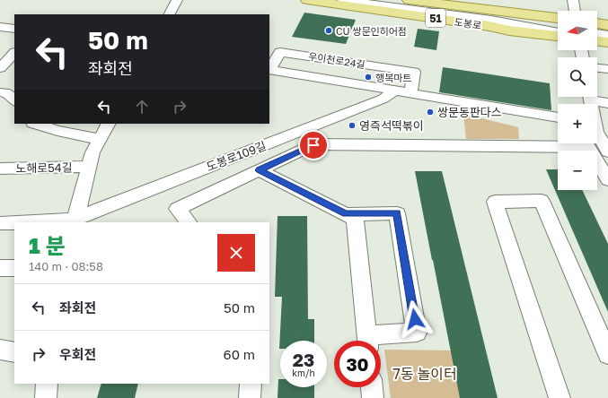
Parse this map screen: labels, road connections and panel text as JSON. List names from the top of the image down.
{
  "streets": {
    "main road": ["51", "도봉로"],
    "street": ["우이천로24길", "도봉로109길", "노해로54길"]
  },
  "crossings": [
    ["우이천로24길", "도봉로109길"]
  ],
  "parks": ["7동 놀이터"],
  "places": [
    "CU 쌍문인히어점",
    "행복마트",
    "쌍문동판다스",
    "영즉석떡볶이"
  ],
  "north": "left",
  "page": {
    "map_buttons": ["+", "−"],
    "turn": ["50 m", "좌회전"],
    "heading": ["1 분", "140 m · 08:58"],
    "list": [
      {
        "name": "좌회전",
        "value": "50 m"
      },
      {
        "name": "우회전",
        "value": "60 m"
      }
    ],
    "speed": "23 km/h",
    "limit": "30"
  }
}
